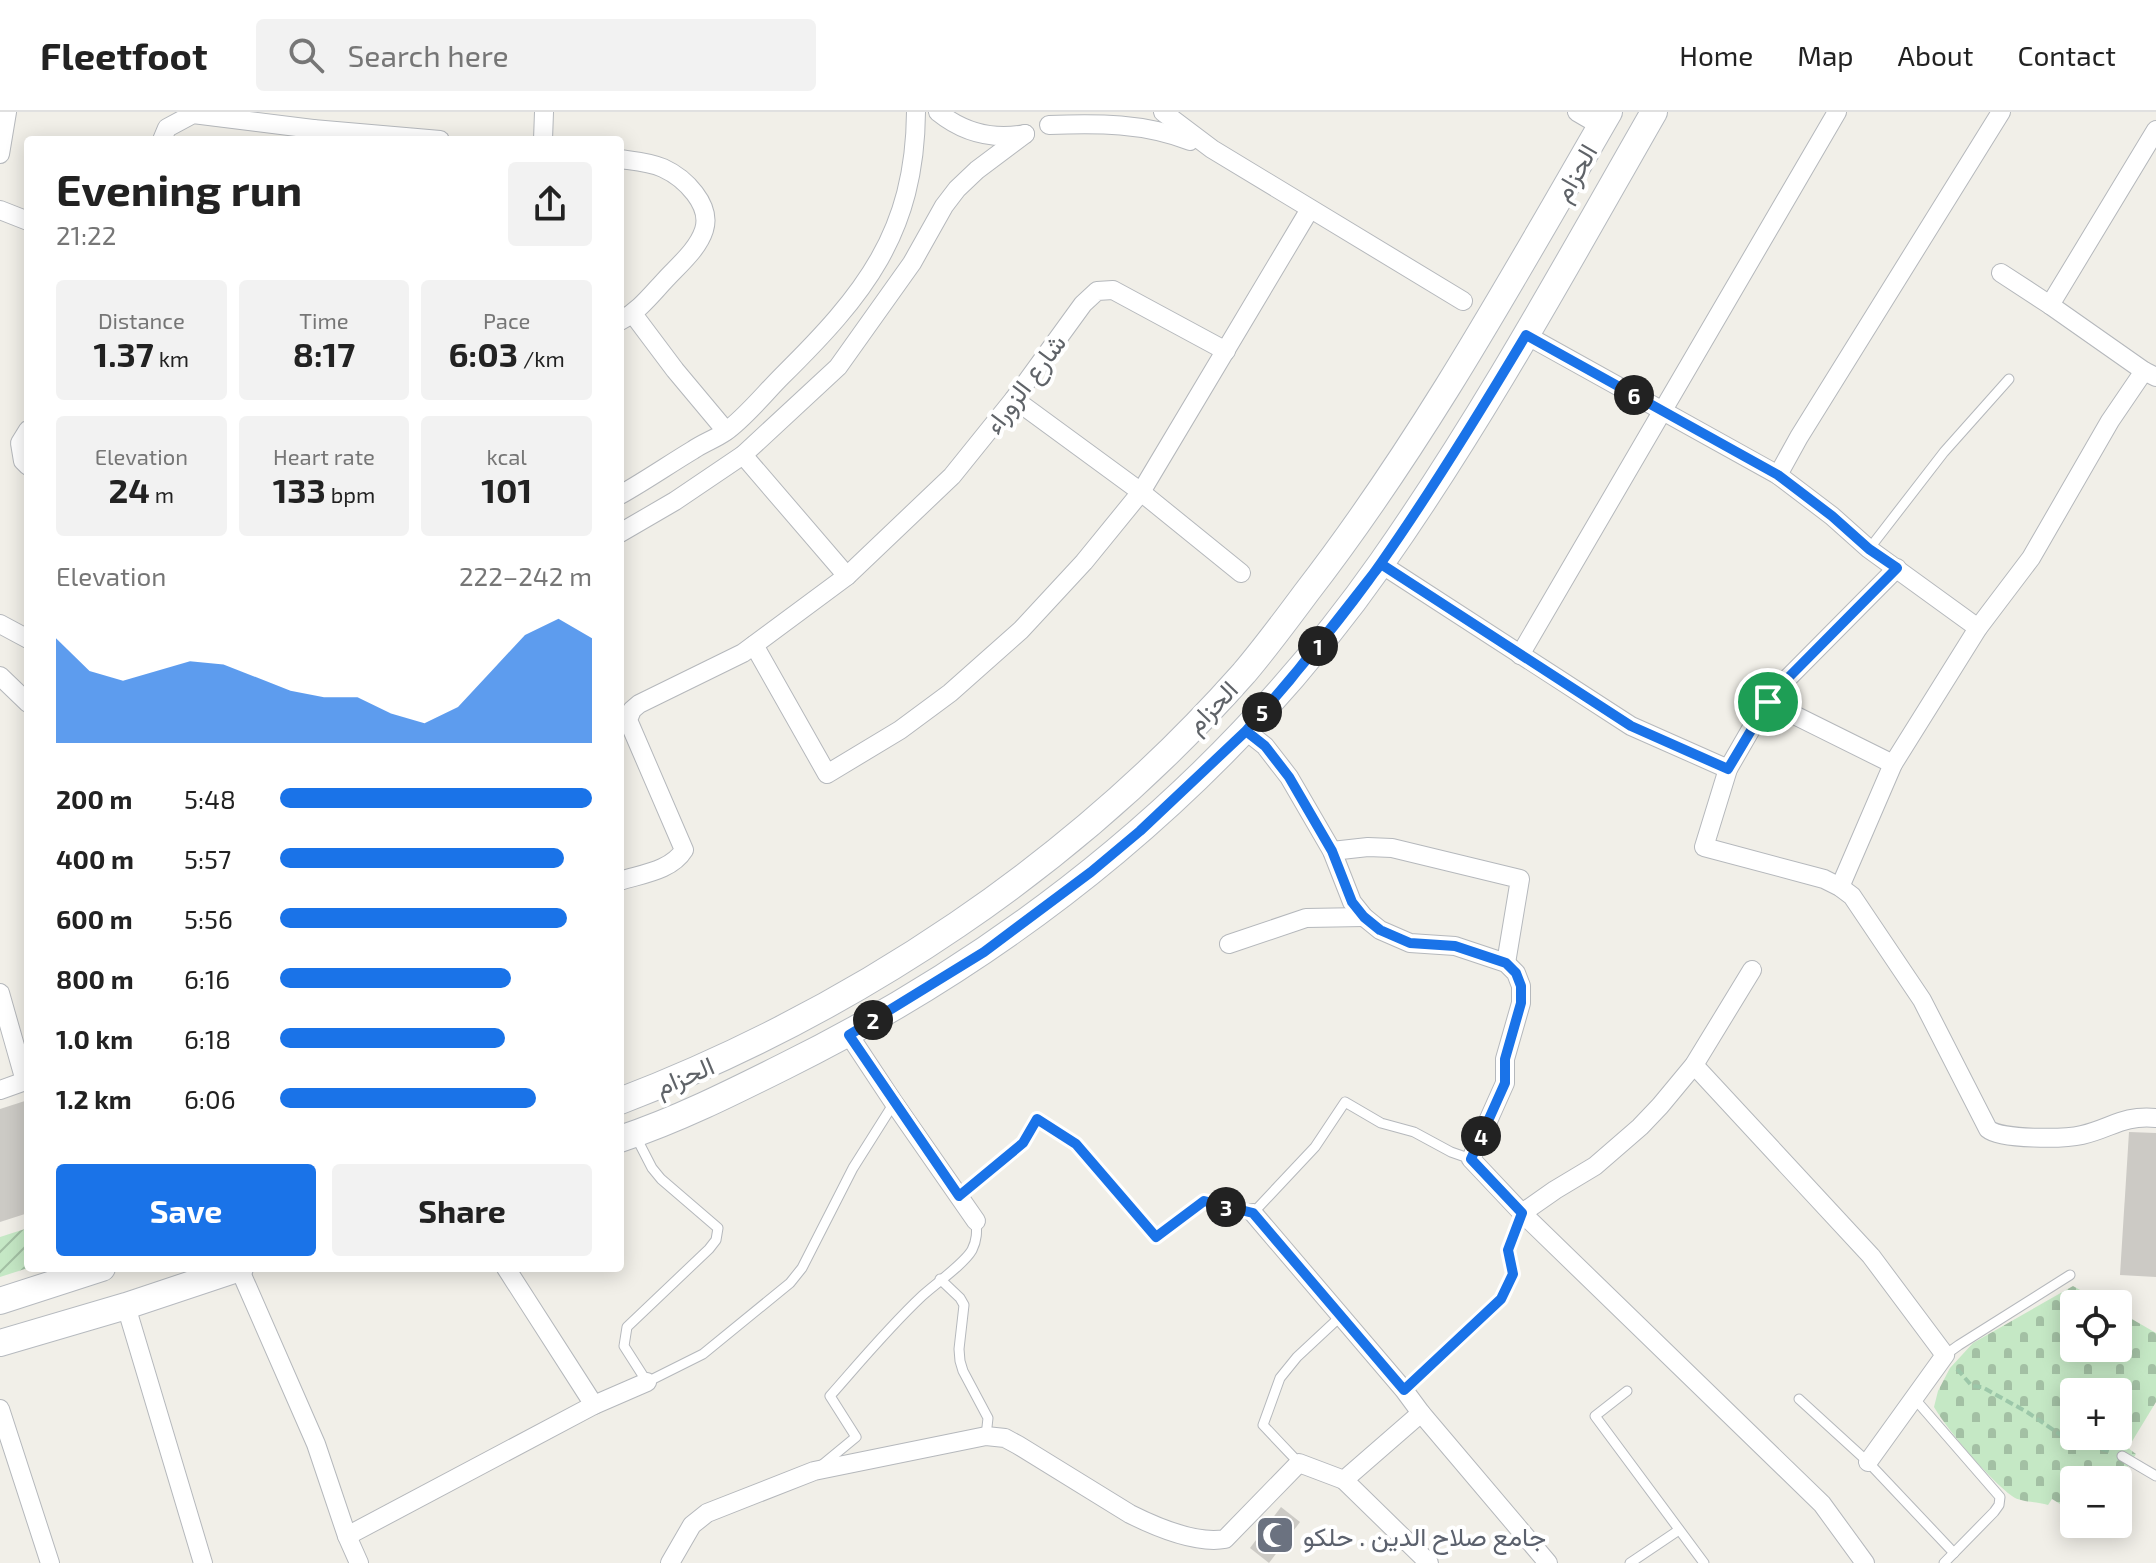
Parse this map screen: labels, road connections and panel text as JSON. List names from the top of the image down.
{
  "streets": {
    "main road": ["الحزام"],
    "street": ["شارع الزوراء"]
  },
  "places": {
    "mosque": ["جامع صلاح الدين . حلكو"]
  },
  "page": {
    "header": "Fleetfoot",
    "search": "Search here",
    "nav": [
      "Home",
      "Map",
      "About",
      "Contact"
    ],
    "heading": ["Evening run", "21:22"],
    "stats": [
      ["Distance", "1.37 km"],
      ["Time", "8:17"],
      ["Pace", "6:03 /km"],
      ["Elevation", "24 m"],
      ["Heart rate", "133 bpm"],
      ["kcal", "101"]
    ],
    "pins": [
      "6",
      "1",
      "5",
      "2",
      "4",
      "3"
    ],
    "chart": ["Elevation", "222–242 m"],
    "list": [
      {
        "name": "200 m",
        "note": "5:48"
      },
      {
        "name": "400 m",
        "note": "5:57"
      },
      {
        "name": "600 m",
        "note": "5:56"
      },
      {
        "name": "800 m",
        "note": "6:16"
      },
      {
        "name": "1.0 km",
        "note": "6:18"
      },
      {
        "name": "1.2 km",
        "note": "6:06"
      }
    ],
    "buttons": ["Save", "Share"],
    "map_buttons": ["+", "−"]
  }
}
